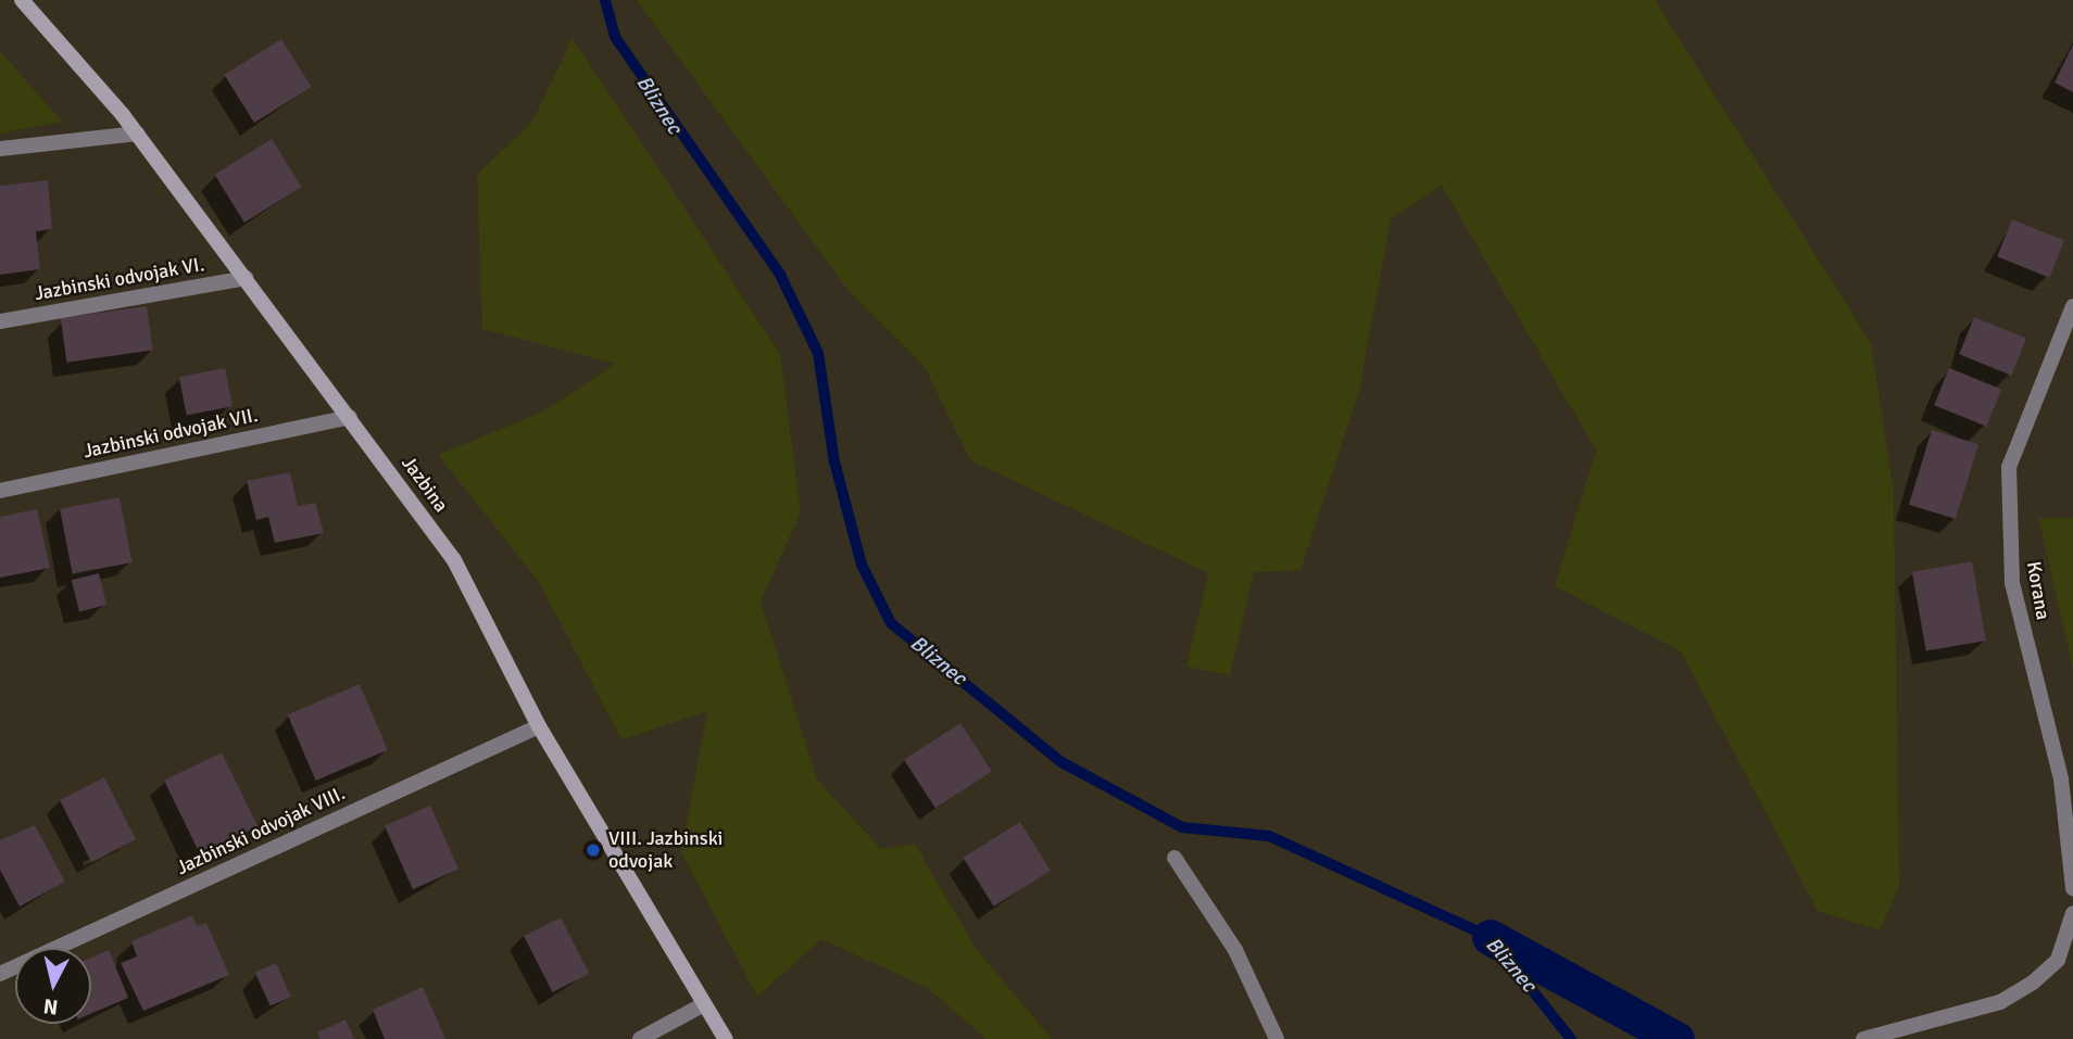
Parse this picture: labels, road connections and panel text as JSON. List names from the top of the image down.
{
  "streets": {
    "street": [
      "Jazbinski odvojak VI.",
      "Jazbinski odvojak VII.",
      "Jazbina",
      "Korana",
      "Jazbinski odvojak VIII."
    ]
  },
  "crossings": [
    ["Jazbinski odvojak VI.", "Jazbina"],
    ["Jazbinski odvojak VII.", "Jazbina"],
    ["Jazbina", "Jazbinski odvojak VIII."]
  ],
  "water": ["Bliznec"],
  "places": ["VIII. Jazbinski odvojak"],
  "north": "bottom"
}
